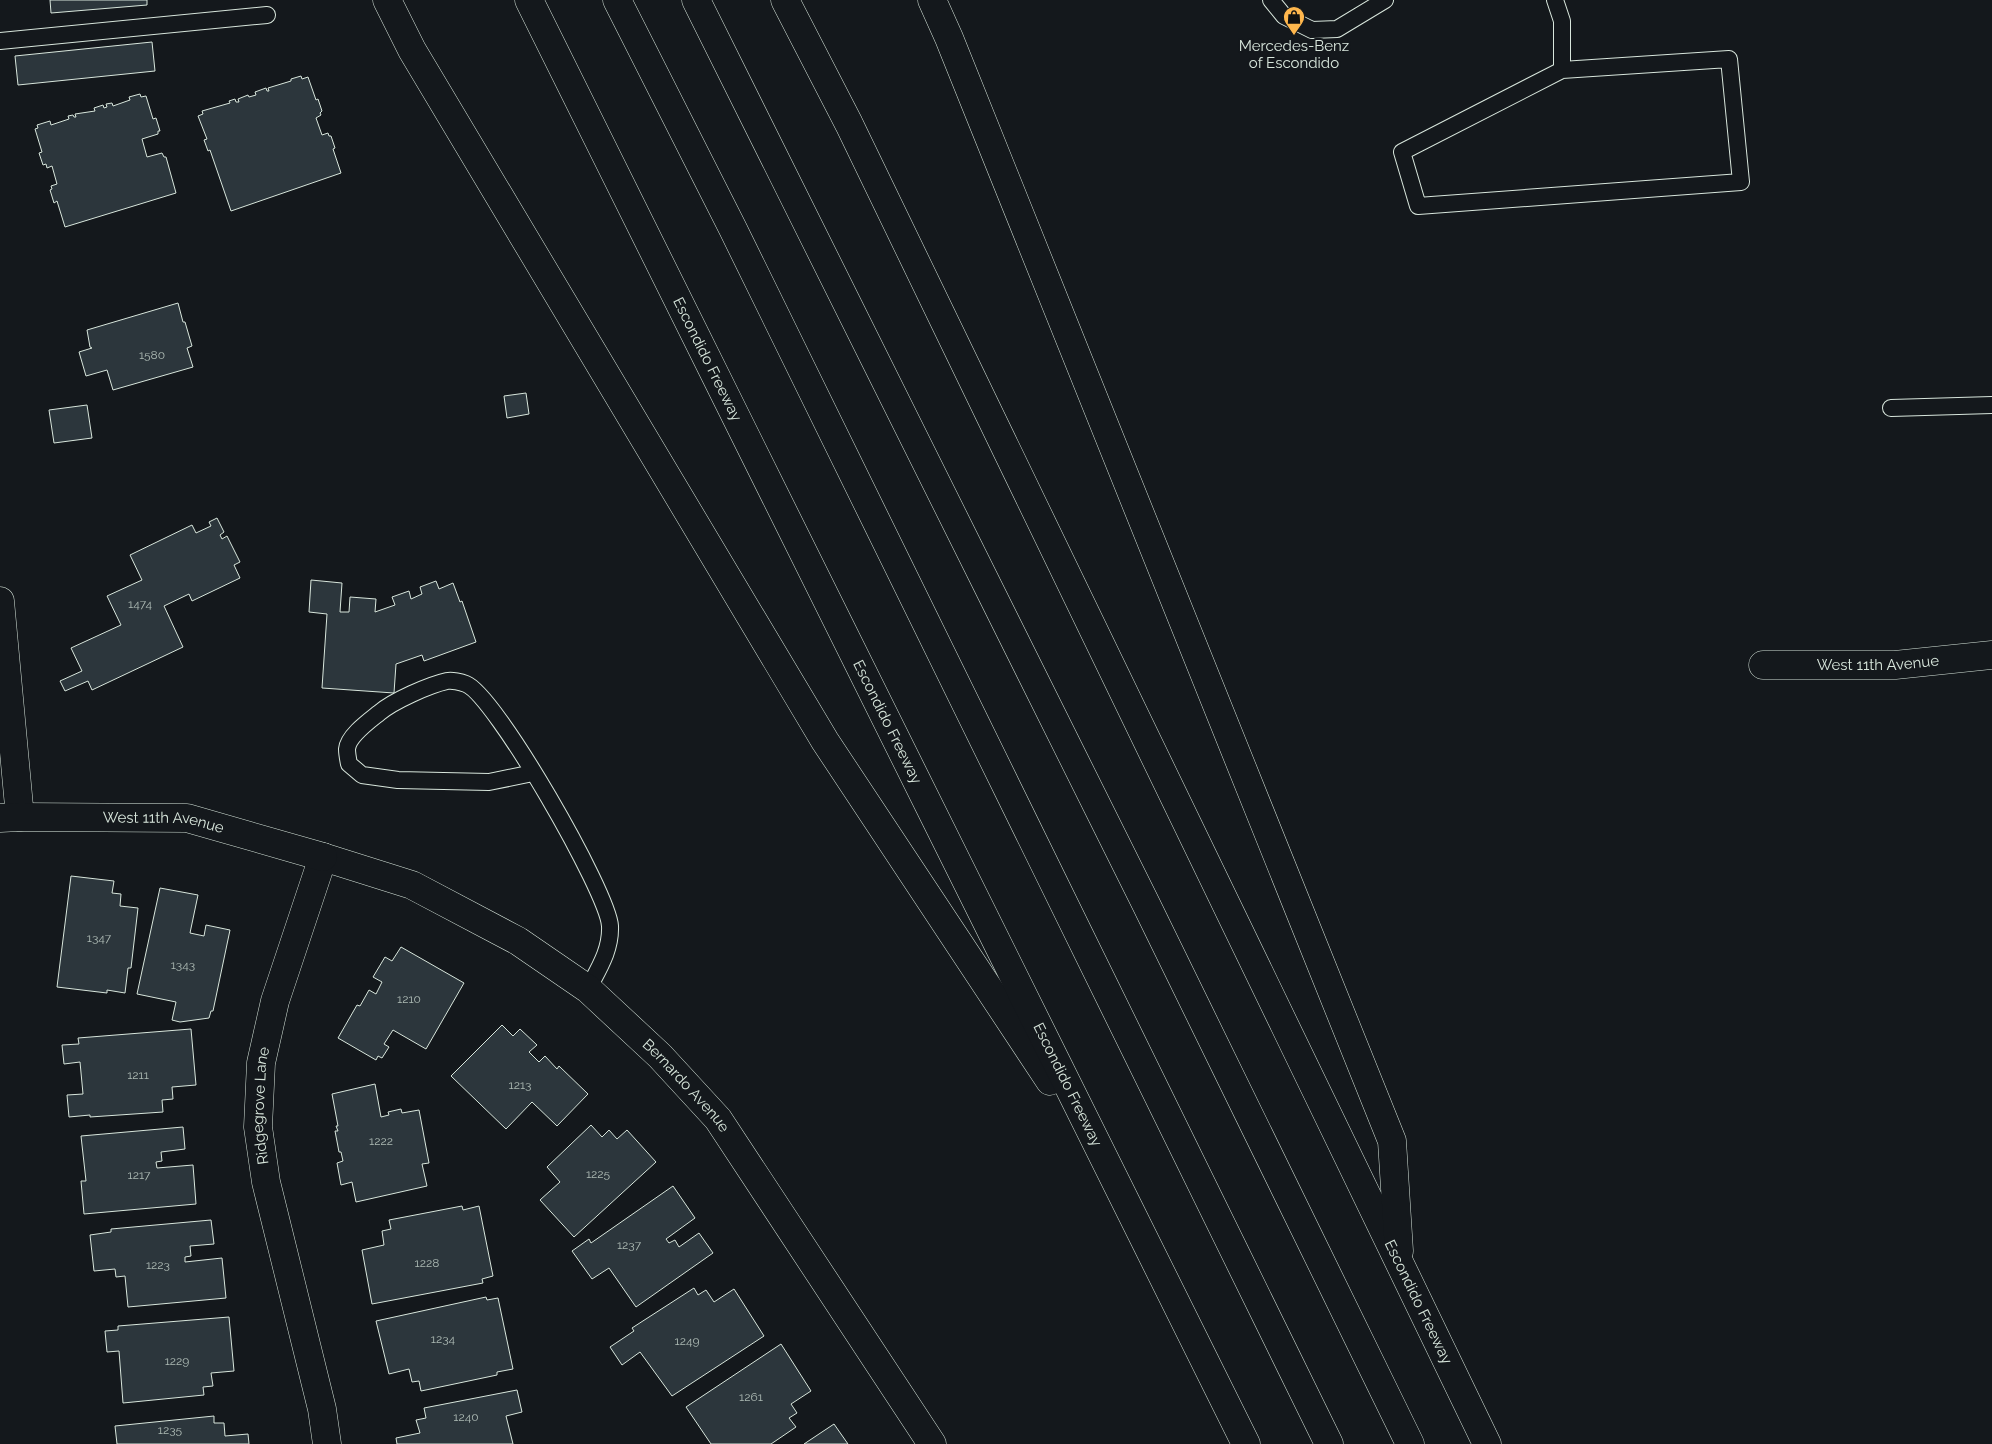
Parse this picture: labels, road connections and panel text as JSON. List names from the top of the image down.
{
  "streets": {
    "main road": [
      "Escondido Freeway",
      "West 11th Avenue",
      "Bernardo Avenue",
      "Ridgegrove Lane"
    ]
  },
  "crossings": [
    ["West 11th Avenue", "Bernardo Avenue"],
    ["West 11th Avenue", "Ridgegrove Lane"],
    ["Bernardo Avenue", "Ridgegrove Lane"]
  ],
  "places": {
    "shop": ["Mercedes-Benz of Escondido"]
  },
  "house_numbers": [
    "1580",
    "1474",
    "1347",
    "1343",
    "1210",
    "1211",
    "1213",
    "1222",
    "1225",
    "1217",
    "1237",
    "1228",
    "1223",
    "1234",
    "1249",
    "1229",
    "1261",
    "1240",
    "1235"
  ]
}
